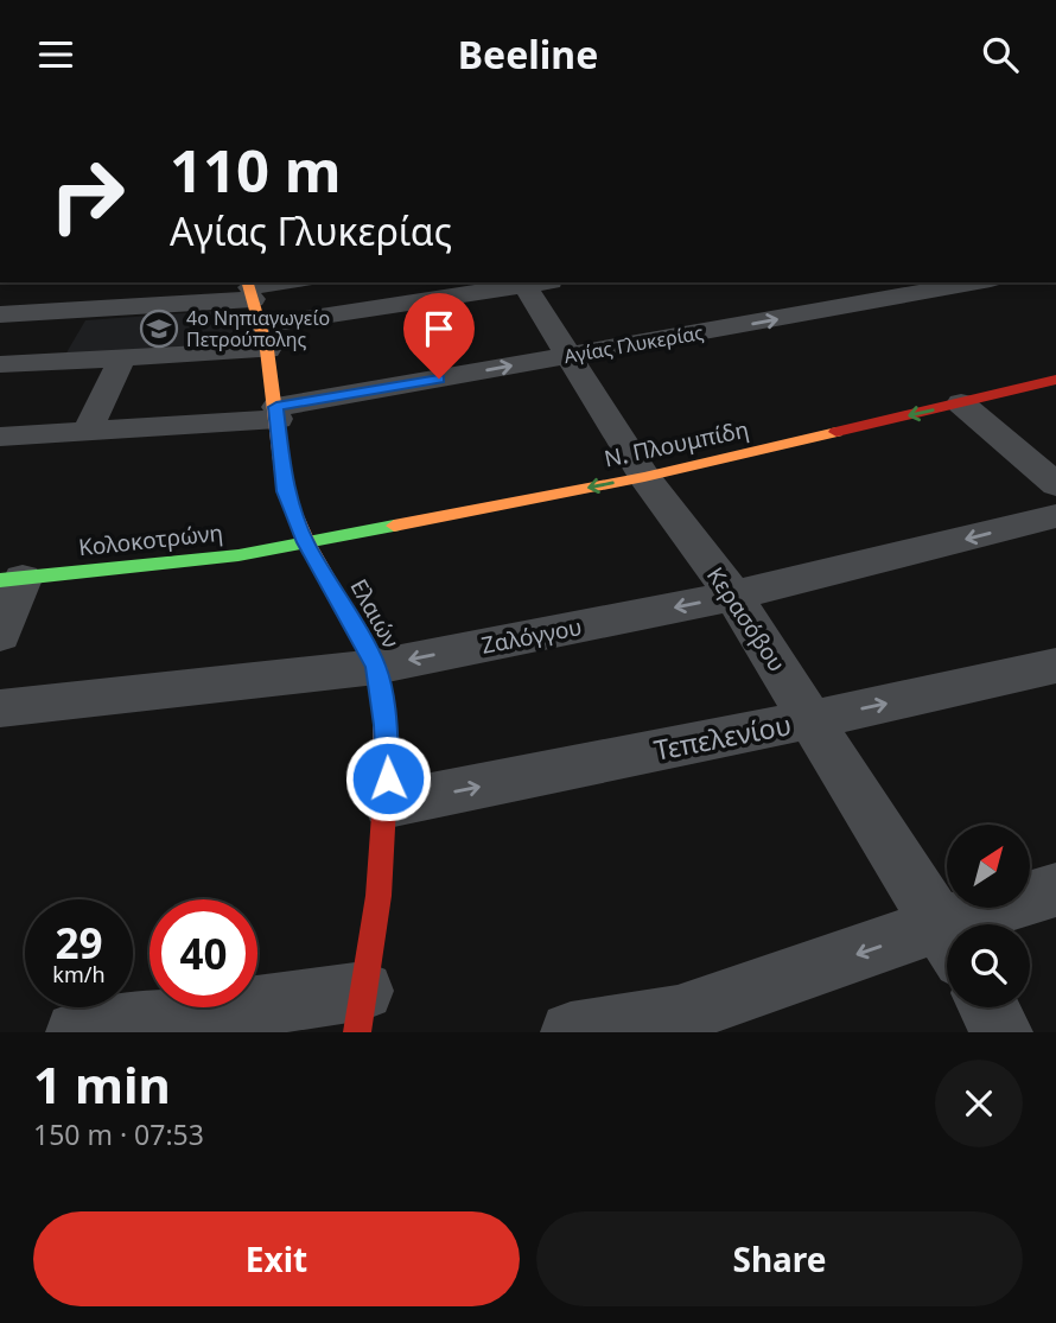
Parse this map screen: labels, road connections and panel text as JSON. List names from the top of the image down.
{
  "streets": {
    "street": [
      "Αγίας Γλυκερίας",
      "N. Πλουμπίδη",
      "Κολοκοτρώνη",
      "Ελαιών",
      "Κερασόβου",
      "Ζαλόγγου",
      "Τεπελενίου"
    ]
  },
  "crossings": [
    ["Αγίας Γλυκερίας", "Ελαιών"],
    ["Αγίας Γλυκερίας", "Κερασόβου"],
    ["N. Πλουμπίδη", "Κολοκοτρώνη"],
    ["N. Πλουμπίδη", "Ελαιών"],
    ["N. Πλουμπίδη", "Κερασόβου"],
    ["Κολοκοτρώνη", "Ελαιών"],
    ["Ελαιών", "Ζαλόγγου"],
    ["Ελαιών", "Τεπελενίου"],
    ["Κερασόβου", "Ζαλόγγου"],
    ["Κερασόβου", "Τεπελενίου"]
  ],
  "one_way": ["N. Πλουμπίδη", "Ζαλόγγου"],
  "places": {
    "school or university": ["4ο Νηπιαγωγείο Πετρούπολης"]
  },
  "north": "top right",
  "page": {
    "header": "Beeline",
    "turn": ["110 m", "Αγίας Γλυκερίας"],
    "speed": "29 km/h",
    "limit": "40",
    "heading": ["1 min", "150 m · 07:53"],
    "buttons": ["Exit", "Share"]
  }
}
